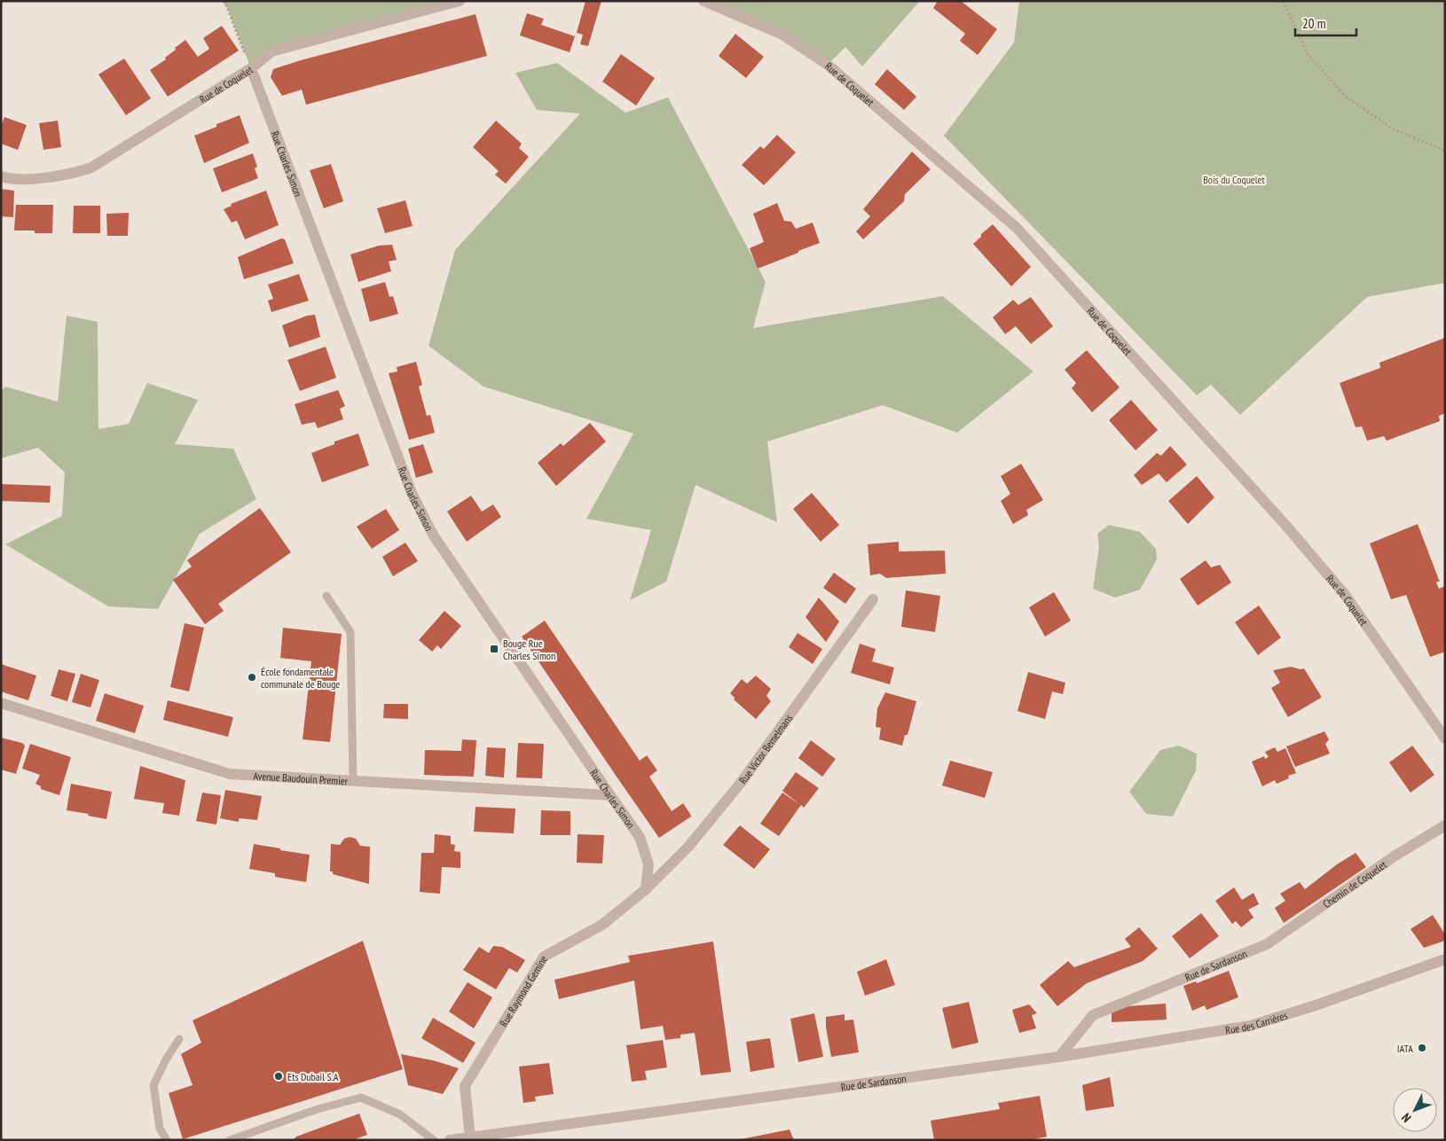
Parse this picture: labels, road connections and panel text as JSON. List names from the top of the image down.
{
  "streets": {
    "street": [
      "Rue de Coquelet",
      "Rue Charles Simon",
      "Rue Victor Bemelmans",
      "Avenue Baudouin Premier",
      "Chemin de Coquelet",
      "Rue de Sardanson",
      "Rue Raymond Gemine",
      "Rue des Carrières"
    ]
  },
  "crossings": [
    ["Rue de Coquelet", "Rue Charles Simon"],
    ["Rue Charles Simon", "Rue Victor Bemelmans"],
    ["Rue Charles Simon", "Avenue Baudouin Premier"],
    ["Rue Charles Simon", "Rue Raymond Gemine"],
    ["Rue Victor Bemelmans", "Rue Raymond Gemine"],
    ["Chemin de Coquelet", "Rue de Sardanson"],
    ["Rue de Sardanson", "Rue Raymond Gemine"],
    ["Rue de Sardanson", "Rue des Carrières"]
  ],
  "parks": ["Bois du Coquelet"],
  "places": {
    "transit": ["Bouge Rue Charles Simon"],
    "other": ["École fondamentale communale de Bouge", "IATA", "Ets Dubail S.A"]
  },
  "scale_bar": "20 m",
  "north": "bottom left"
}
